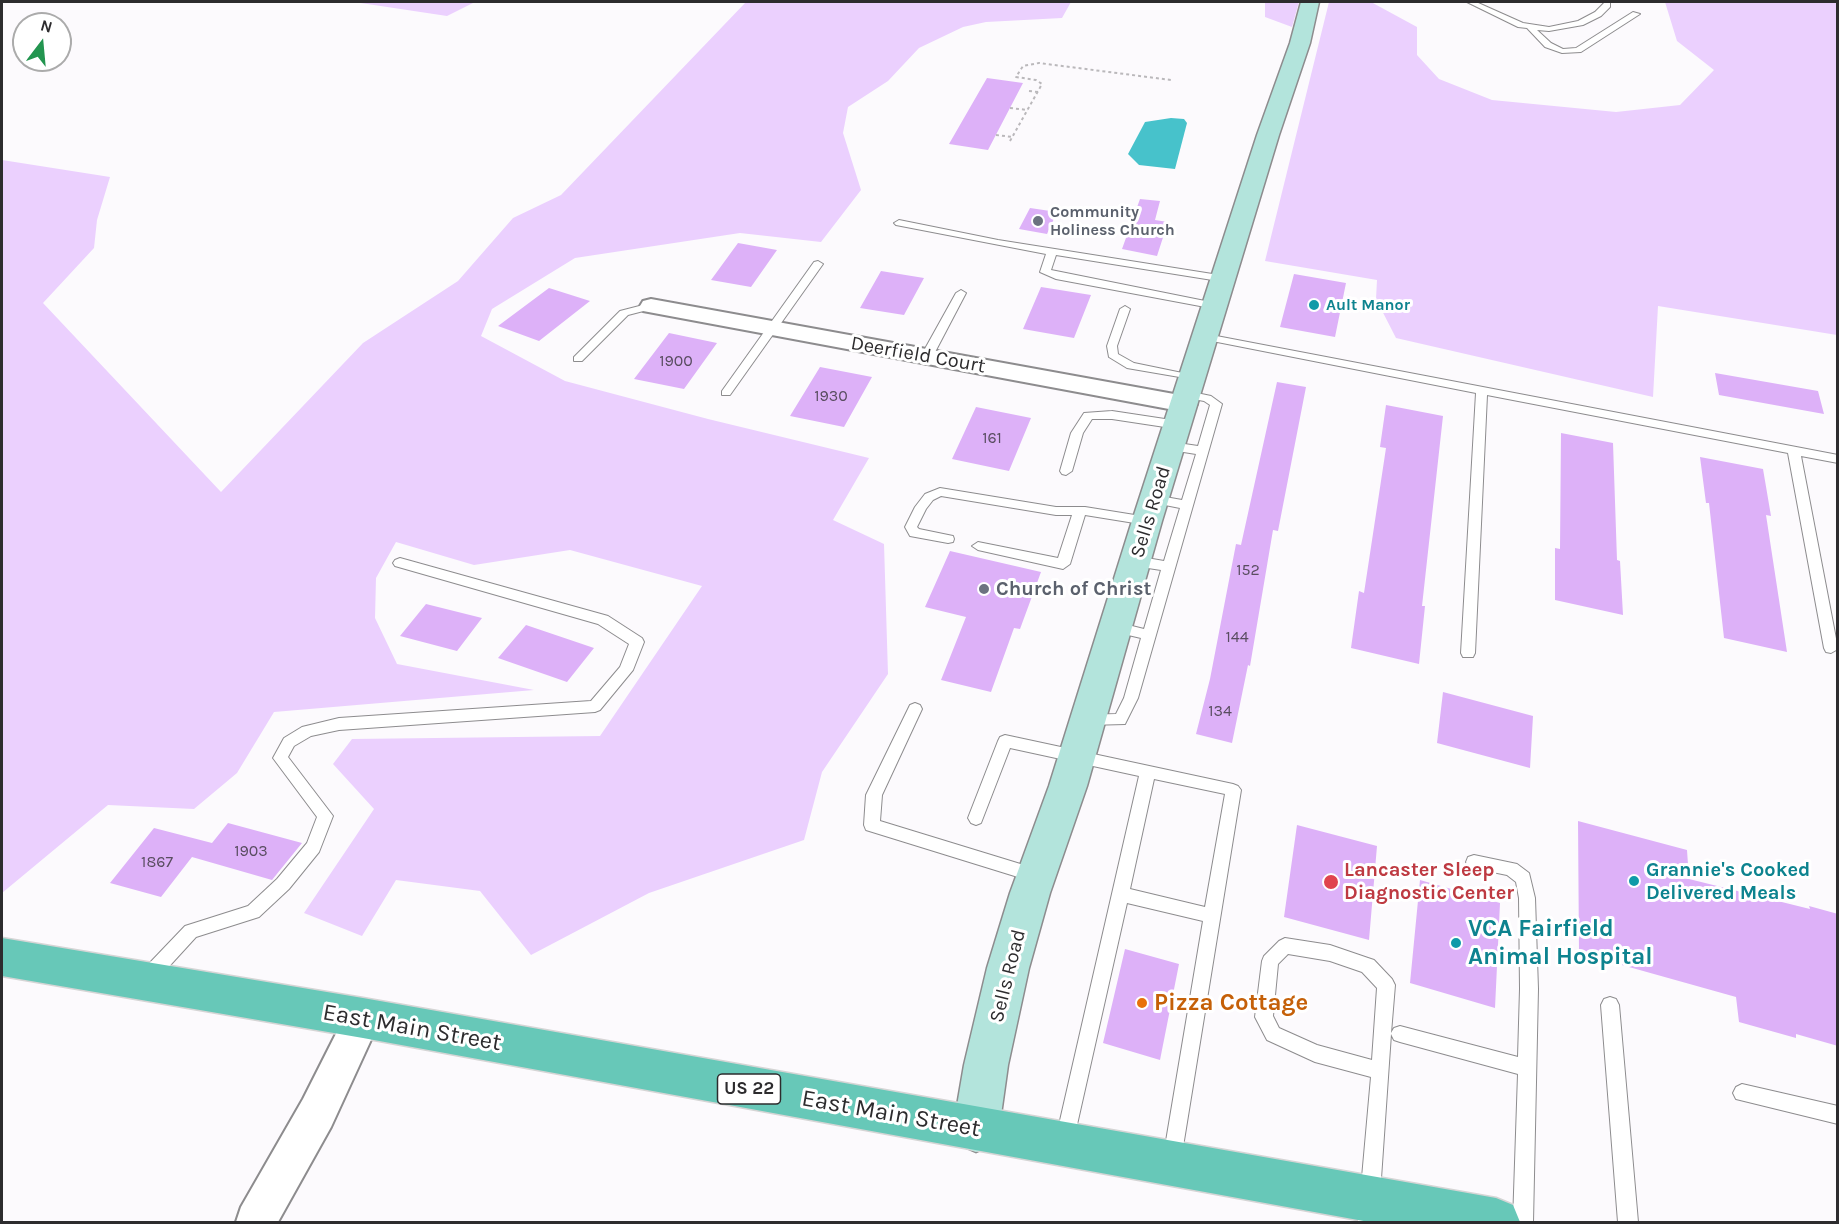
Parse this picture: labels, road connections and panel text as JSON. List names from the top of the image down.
{
  "streets": {
    "main road": ["East Main Street", "US 22"],
    "street": ["Deerfield Court", "Sells Road"]
  },
  "crossings": [
    ["Deerfield Court", "Sells Road"],
    ["Sells Road", "East Main Street"]
  ],
  "places": [
    "Community Holiness Church",
    "Ault Manor",
    "Church of Christ",
    "Grannie's Cooked Delivered Meals",
    "Lancaster Sleep Diagnostic Center",
    "VCA Fairfield Animal Hospital",
    "Pizza Cottage"
  ],
  "house_numbers": [
    "1900",
    "1930",
    "161",
    "152",
    "144",
    "134",
    "1903",
    "1867"
  ],
  "north": "top"
}
